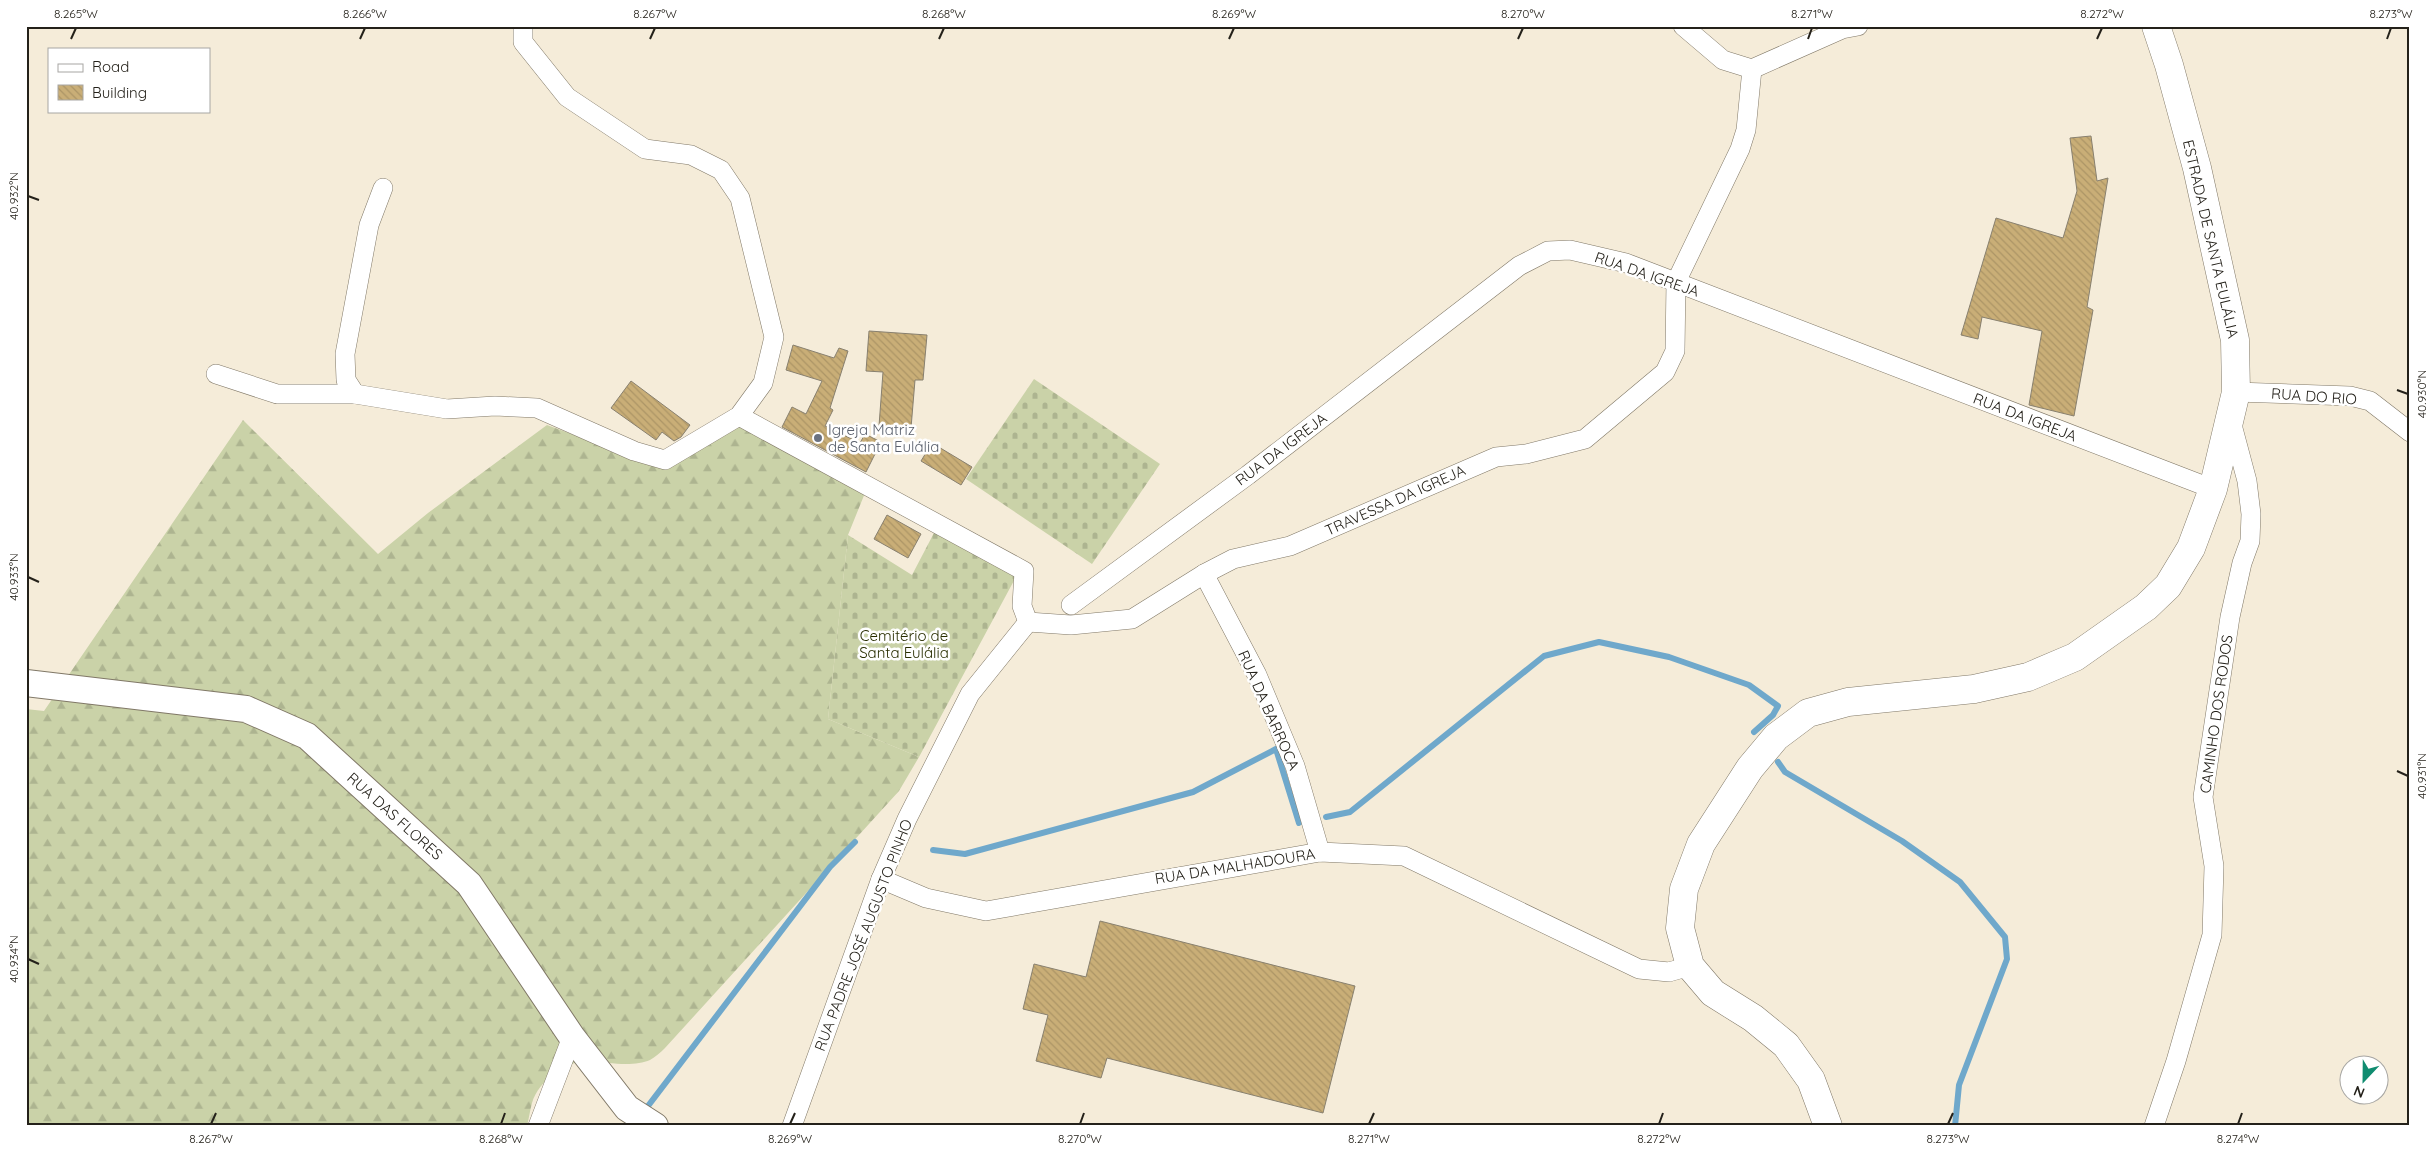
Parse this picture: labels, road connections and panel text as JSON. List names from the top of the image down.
{
  "streets": {
    "main road": ["ESTRADA DE SANTA EULÁLIA"],
    "street": [
      "RUA DA IGREJA",
      "RUA DO RIO",
      "TRAVESSA DA IGREJA",
      "RUA DA BARROCA",
      "CAMINHO DOS RODOS",
      "RUA DAS FLORES",
      "RUA DA MALHADOURA",
      "RUA PADRE JOSÉ AUGUSTO PINHO"
    ]
  },
  "crossings": [
    ["ESTRADA DE SANTA EULÁLIA", "RUA DA IGREJA"],
    ["ESTRADA DE SANTA EULÁLIA", "RUA DO RIO"],
    ["ESTRADA DE SANTA EULÁLIA", "CAMINHO DOS RODOS"],
    ["ESTRADA DE SANTA EULÁLIA", "RUA DA MALHADOURA"],
    ["RUA DA IGREJA", "TRAVESSA DA IGREJA"],
    ["RUA DO RIO", "CAMINHO DOS RODOS"],
    ["TRAVESSA DA IGREJA", "RUA DA BARROCA"],
    ["TRAVESSA DA IGREJA", "RUA PADRE JOSÉ AUGUSTO PINHO"],
    ["RUA DA BARROCA", "RUA DA MALHADOURA"],
    ["RUA DA MALHADOURA", "RUA PADRE JOSÉ AUGUSTO PINHO"]
  ],
  "parks": ["Cemitério de Santa Eulália"],
  "places": ["Igreja Matriz de Santa Eulália"],
  "legend": ["Road", "Building"],
  "north": "bottom",
  "coordinates": [
    "8.265°W",
    "8.266°W",
    "8.267°W",
    "8.268°W",
    "8.269°W",
    "8.270°W",
    "8.271°W",
    "8.272°W",
    "8.273°W",
    "40.932°N",
    "40.930°N",
    "40.933°N",
    "40.931°N",
    "40.934°N",
    "8.274°W"
  ]
}
